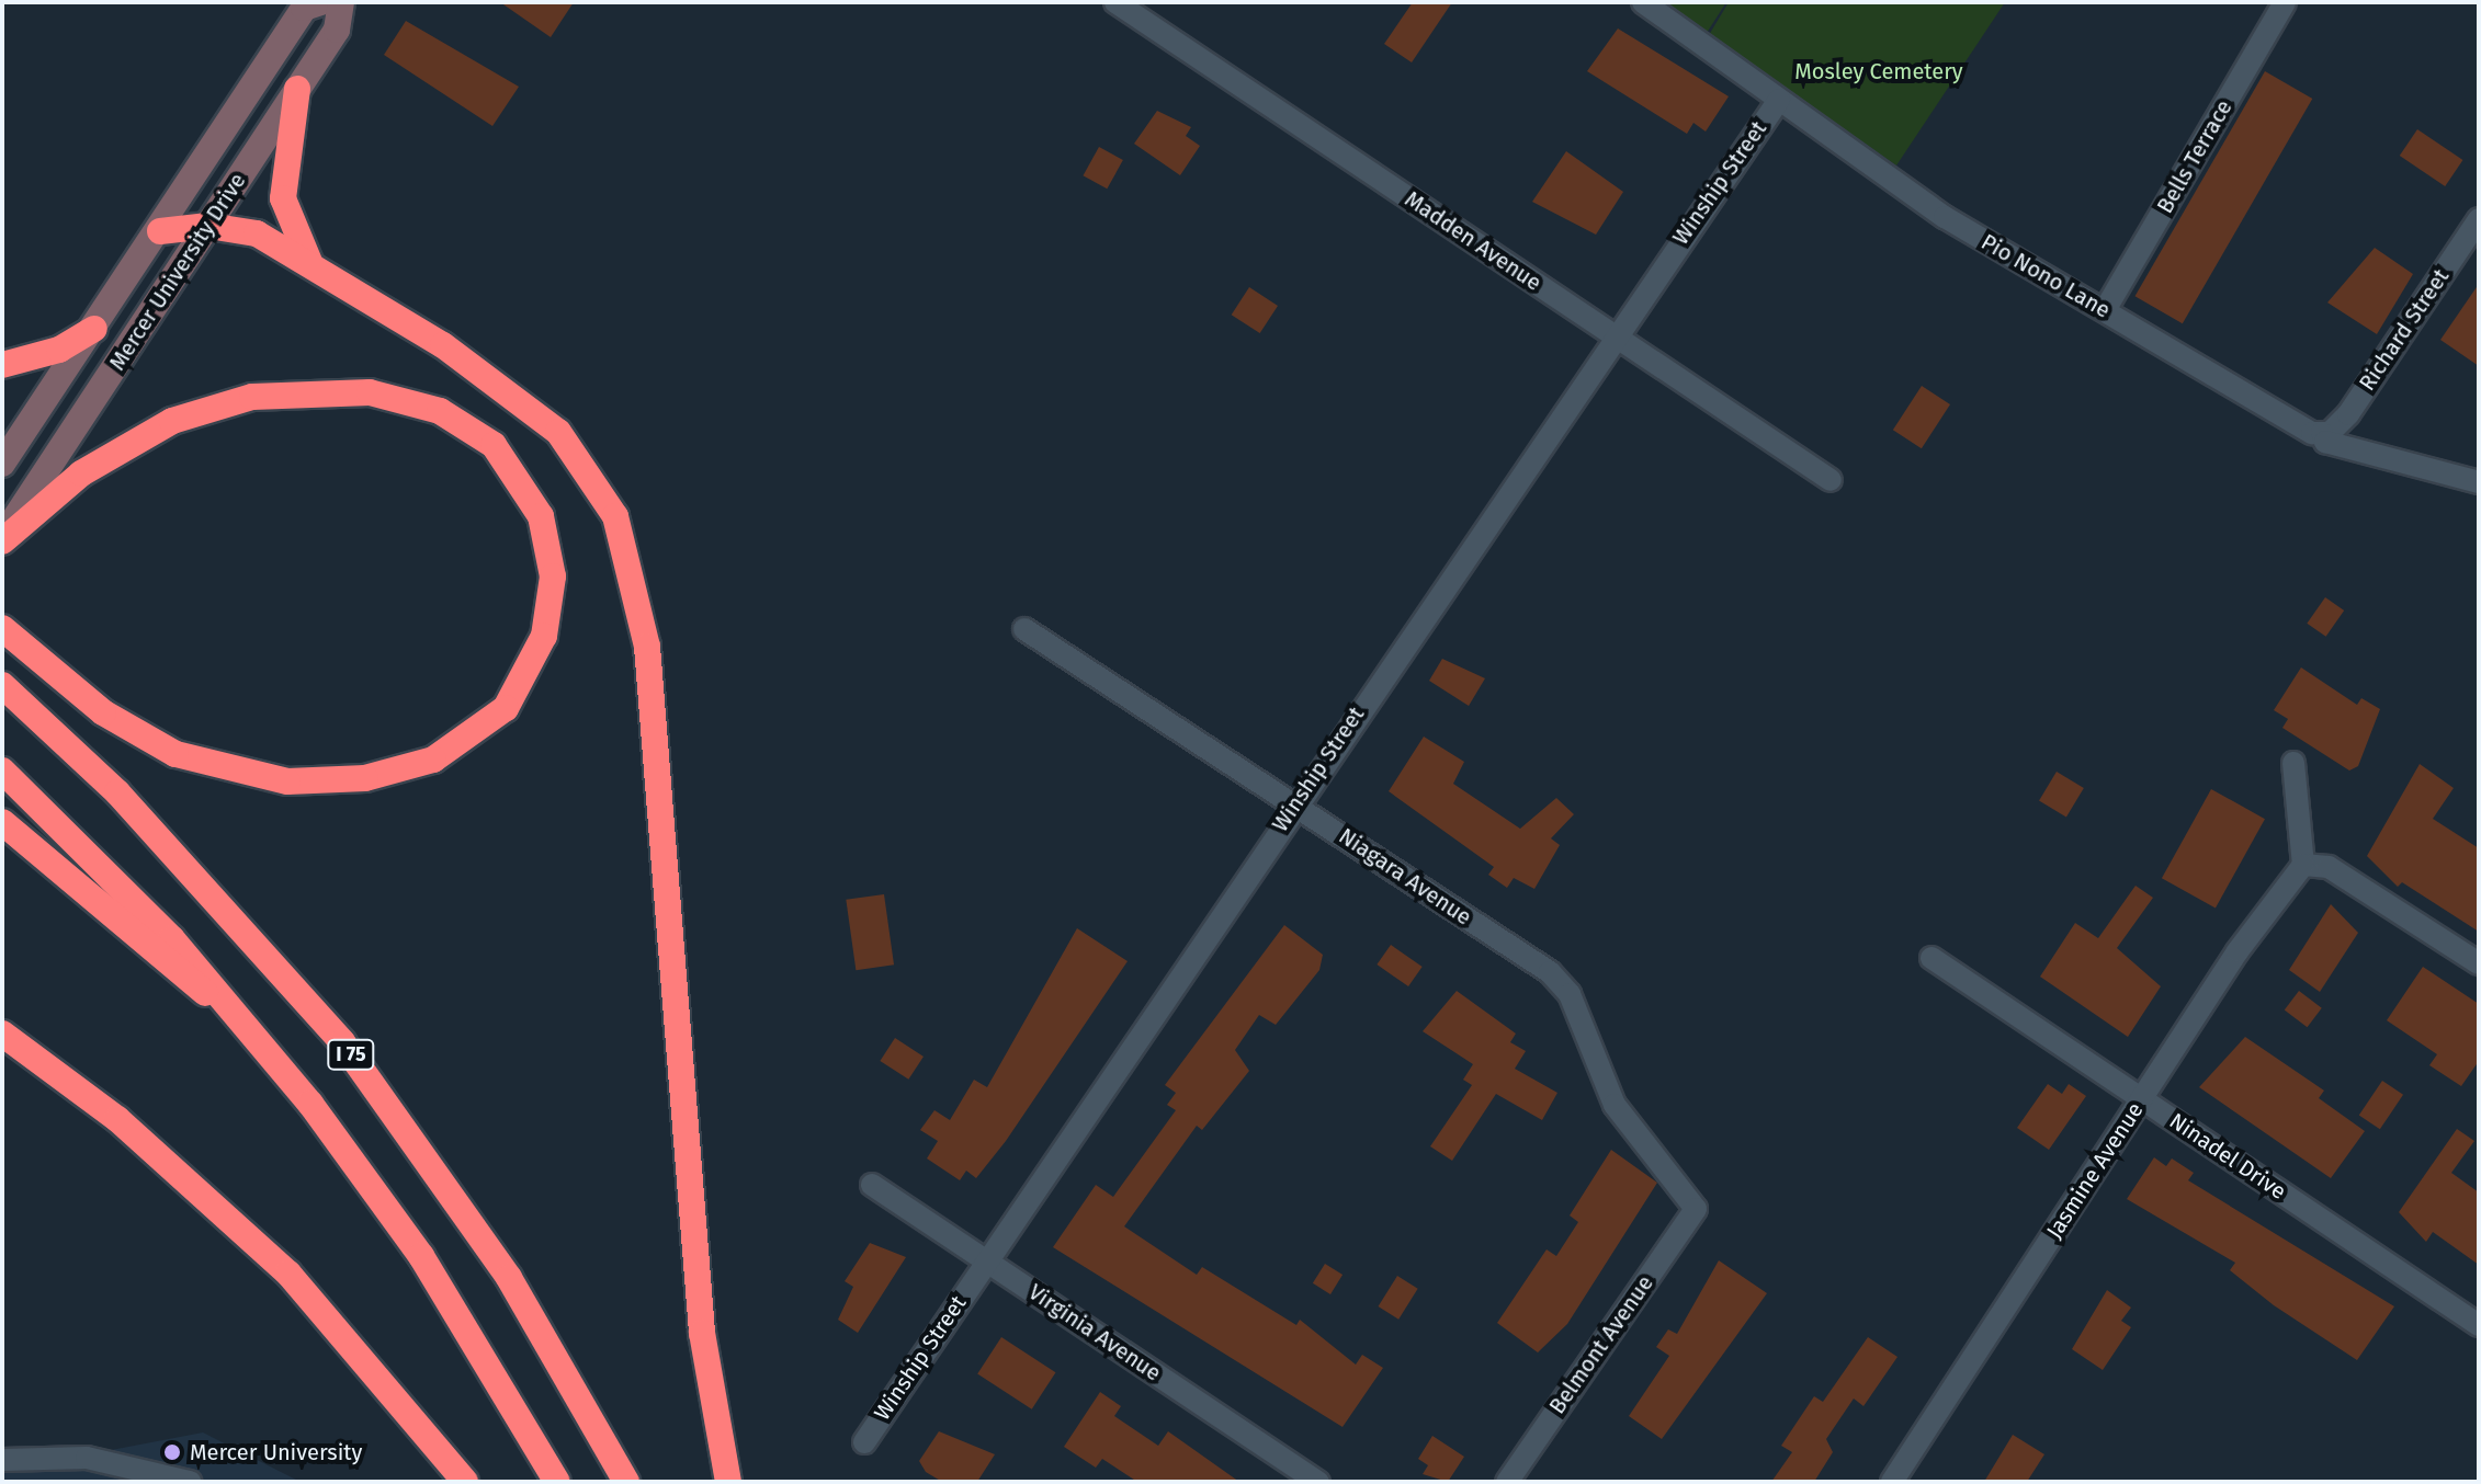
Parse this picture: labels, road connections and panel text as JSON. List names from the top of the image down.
{
  "streets": {
    "highway": ["I 75"],
    "main road": ["Mercer University Drive"],
    "street": [
      "Bells Terrace",
      "Winship Street",
      "Madden Avenue",
      "Pio Nono Lane",
      "Richard Street",
      "Niagara Avenue",
      "Ninadel Drive",
      "Jasmine Avenue",
      "Virginia Avenue",
      "Belmont Avenue"
    ]
  },
  "crossings": [
    ["Bells Terrace", "Pio Nono Lane"],
    ["Winship Street", "Madden Avenue"],
    ["Winship Street", "Pio Nono Lane"],
    ["Winship Street", "Niagara Avenue"],
    ["Winship Street", "Virginia Avenue"],
    ["Pio Nono Lane", "Richard Street"],
    ["Niagara Avenue", "Belmont Avenue"],
    ["Ninadel Drive", "Jasmine Avenue"]
  ],
  "parks": ["Mosley Cemetery"],
  "places": ["Mercer University"]
}
